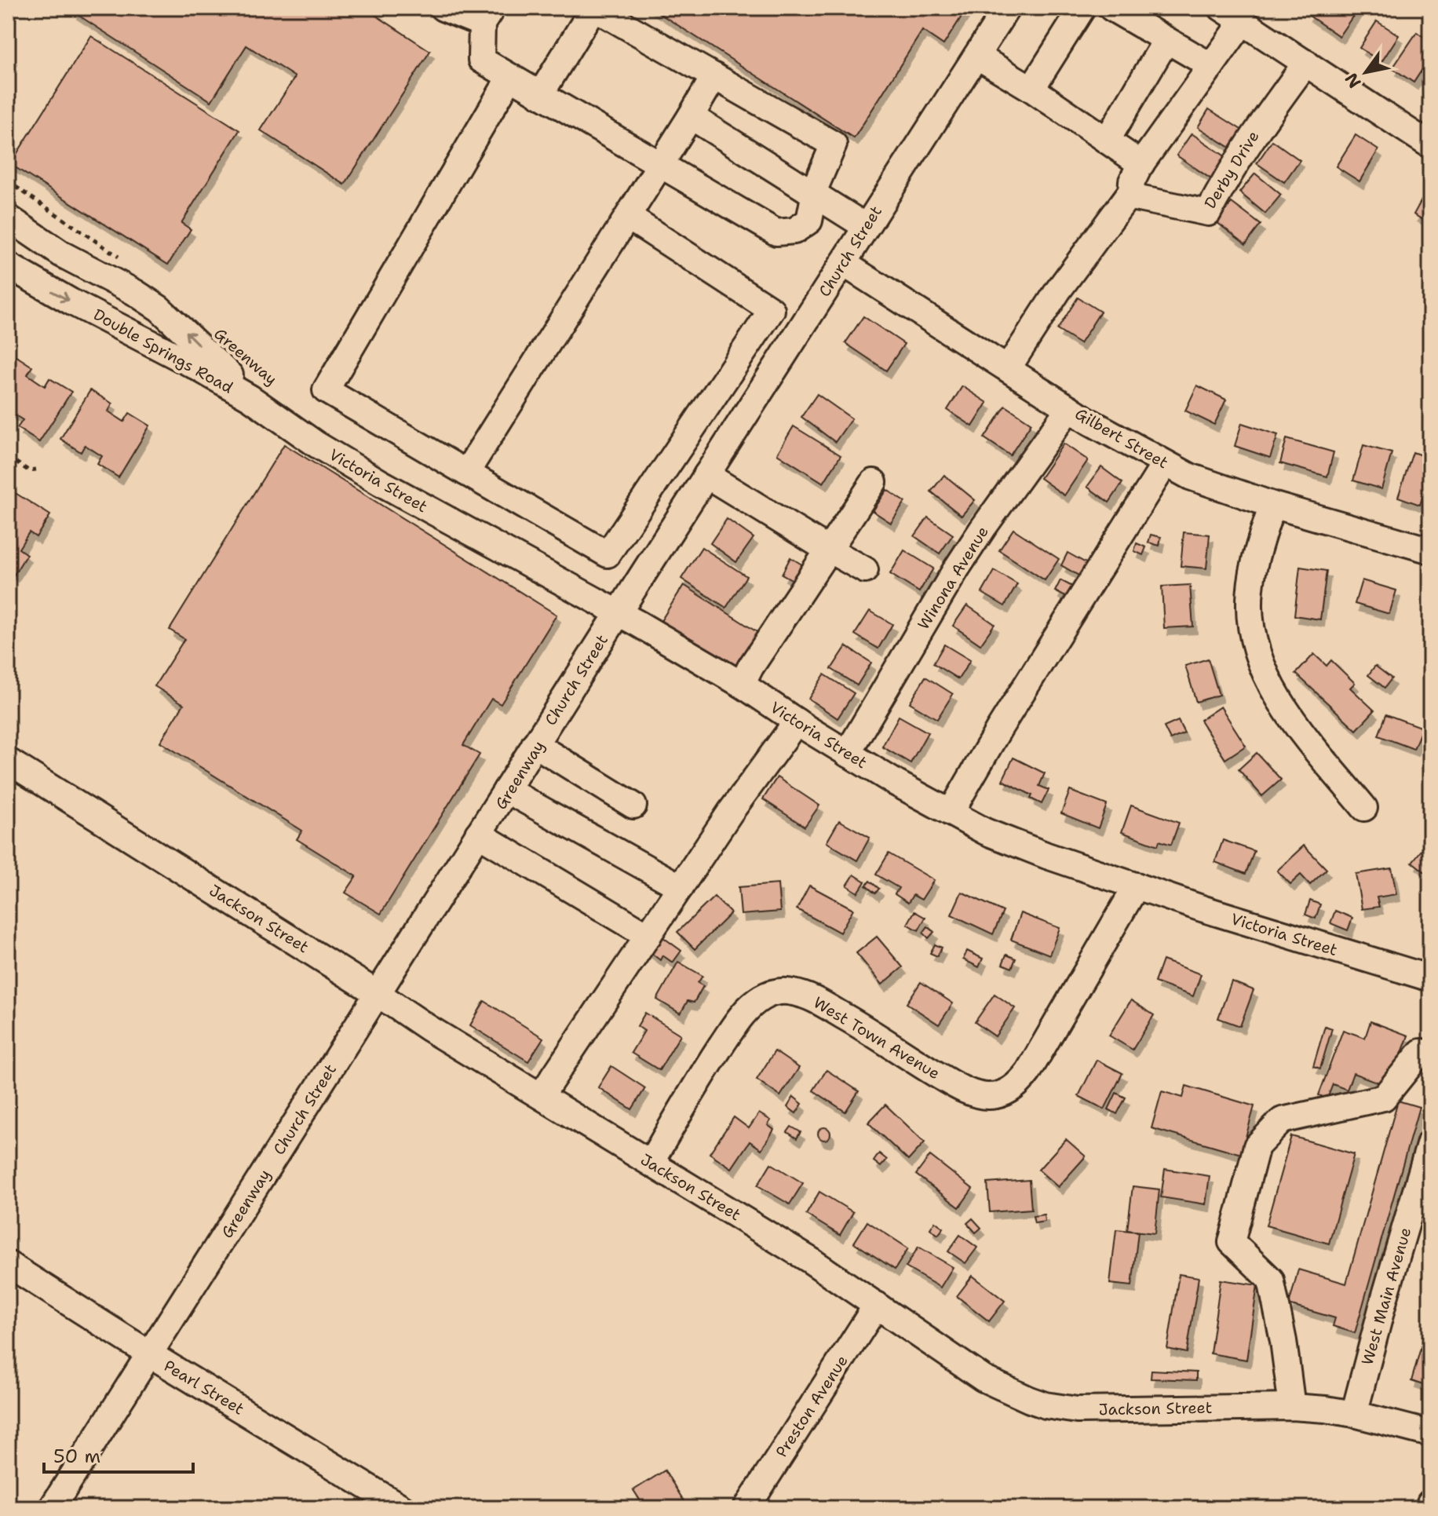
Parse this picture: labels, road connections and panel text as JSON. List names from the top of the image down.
{
  "streets": {
    "street": [
      "Derby Drive",
      "Church Street",
      "Double Springs Road",
      "Gilbert Street",
      "Victoria Street",
      "Winona Avenue",
      "Jackson Street",
      "West Town Avenue",
      "West Main Avenue",
      "Pearl Street",
      "Preston Avenue"
    ]
  },
  "crossings": [
    ["Church Street", "Gilbert Street"],
    ["Church Street", "Victoria Street"],
    ["Church Street", "Jackson Street"],
    ["Church Street", "Pearl Street"],
    ["Double Springs Road", "Victoria Street"],
    ["Gilbert Street", "Winona Avenue"],
    ["Victoria Street", "Winona Avenue"],
    ["Victoria Street", "West Town Avenue"],
    ["Jackson Street", "West Town Avenue"],
    ["Jackson Street", "West Main Avenue"],
    ["Jackson Street", "Preston Avenue"]
  ],
  "scale_bar": "50 m",
  "north": "bottom left"
}
